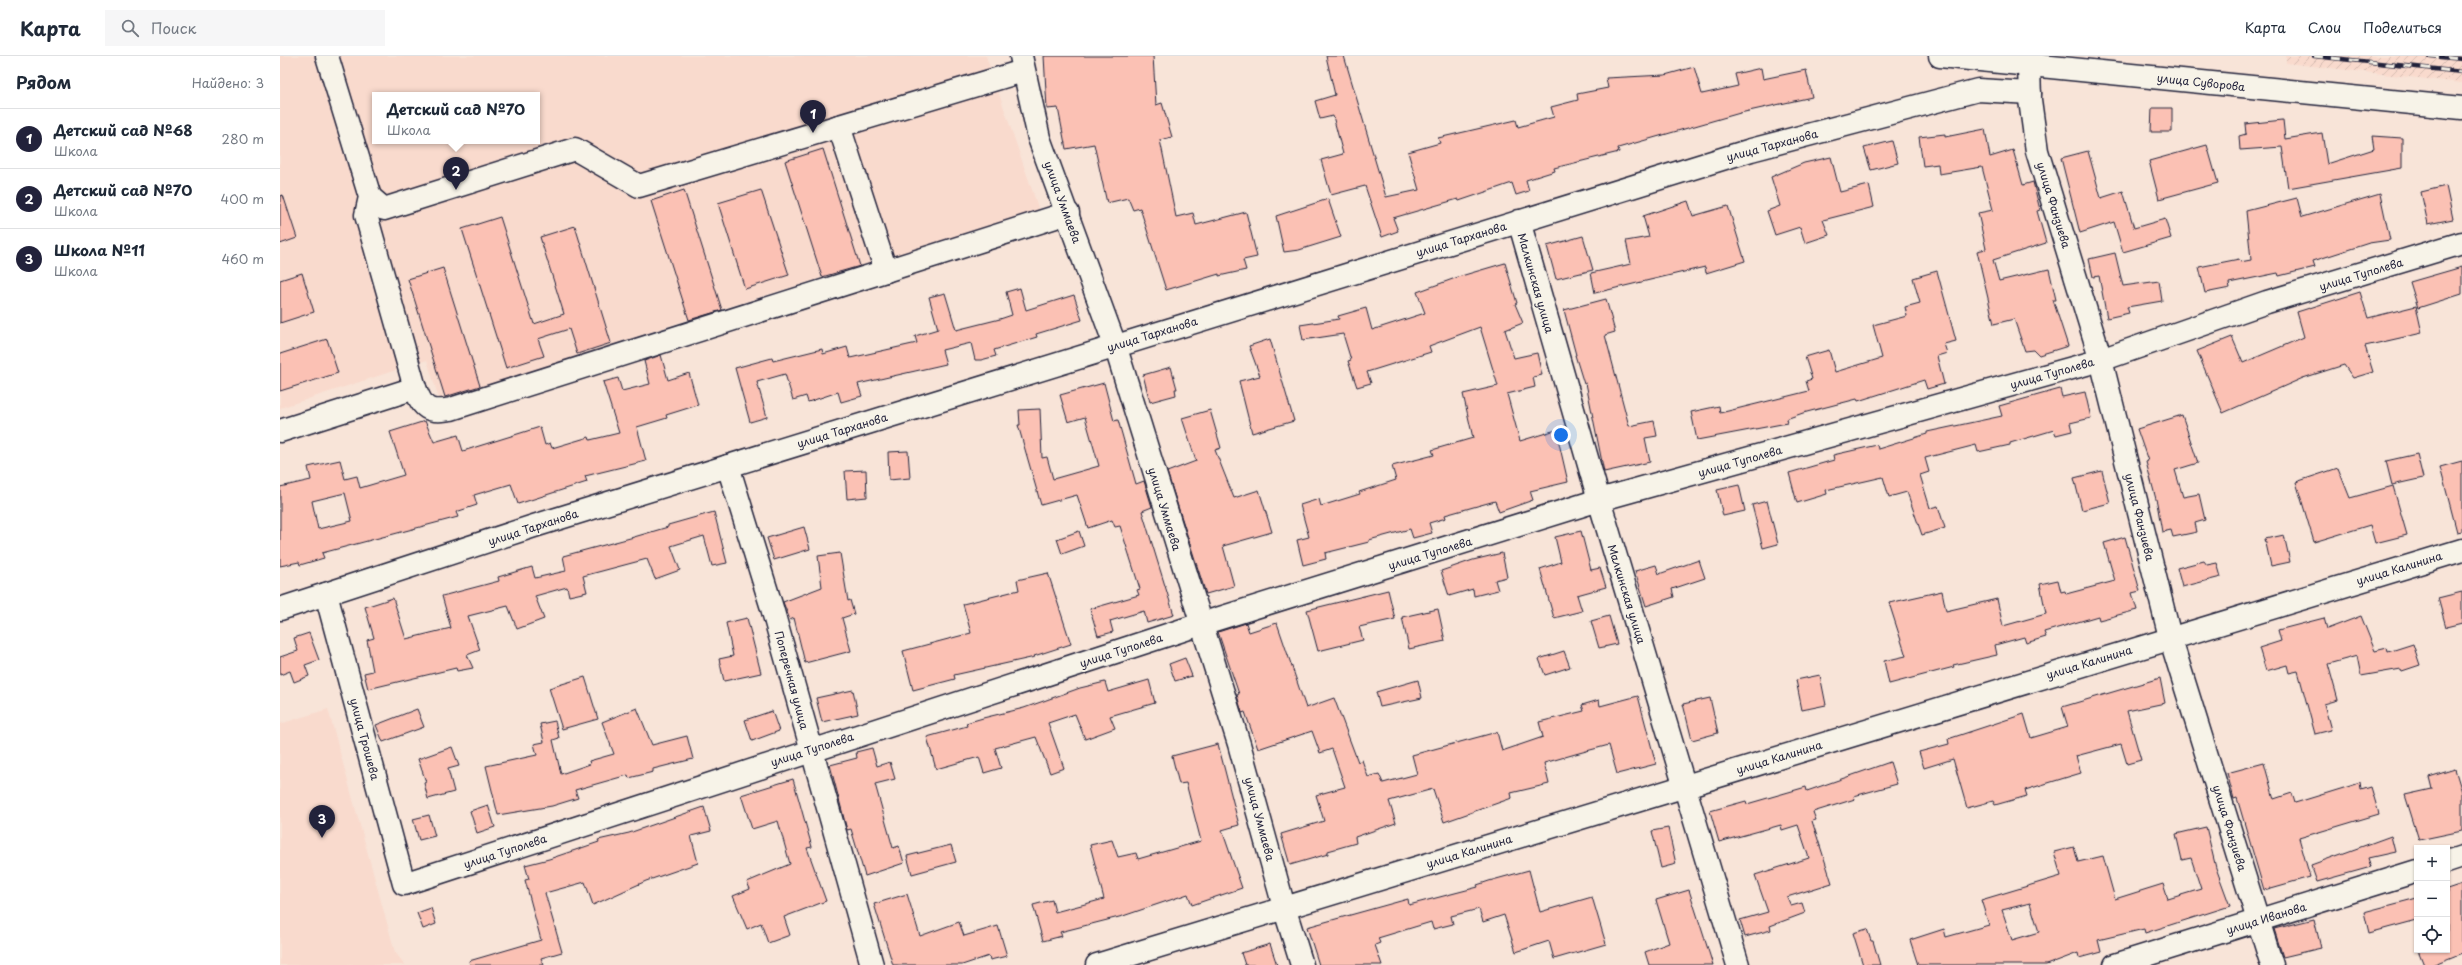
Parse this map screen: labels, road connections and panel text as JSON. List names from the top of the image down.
{
  "streets": {
    "street": [
      "улица Суворова",
      "улица Тарханова",
      "улица Уммаева",
      "улица Фанзиева",
      "улица Туполева",
      "Малкинская улица",
      "улица Калинина",
      "Поперечная улица",
      "улица Трошева",
      "улица Иванова"
    ]
  },
  "crossings": [
    ["улица Суворова", "улица Фанзиева"],
    ["улица Тарханова", "улица Уммаева"],
    ["улица Тарханова", "улица Фанзиева"],
    ["улица Тарханова", "Малкинская улица"],
    ["улица Тарханова", "Поперечная улица"],
    ["улица Тарханова", "улица Трошева"],
    ["улица Уммаева", "улица Туполева"],
    ["улица Уммаева", "улица Калинина"],
    ["улица Фанзиева", "улица Туполева"],
    ["улица Фанзиева", "улица Калинина"],
    ["улица Фанзиева", "улица Иванова"],
    ["улица Туполева", "Малкинская улица"],
    ["улица Туполева", "Поперечная улица"],
    ["улица Туполева", "улица Трошева"],
    ["Малкинская улица", "улица Калинина"]
  ],
  "page": {
    "header": "Карта",
    "search": "Поиск",
    "nav": ["Карта", "Слои", "Поделиться"],
    "heading": ["Рядом", "Найдено: 3"],
    "popup": ["Детский сад №70", "Школа"],
    "pins": ["1", "2", "3"],
    "list": [
      {
        "mark": "1",
        "name": "Детский сад №68",
        "note": "Школа",
        "value": "280 m"
      },
      {
        "mark": "2",
        "name": "Детский сад №70",
        "note": "Школа",
        "value": "400 m"
      },
      {
        "mark": "3",
        "name": "Школа №11",
        "note": "Школа",
        "value": "460 m"
      }
    ],
    "map_buttons": ["+", "−"]
  }
}
